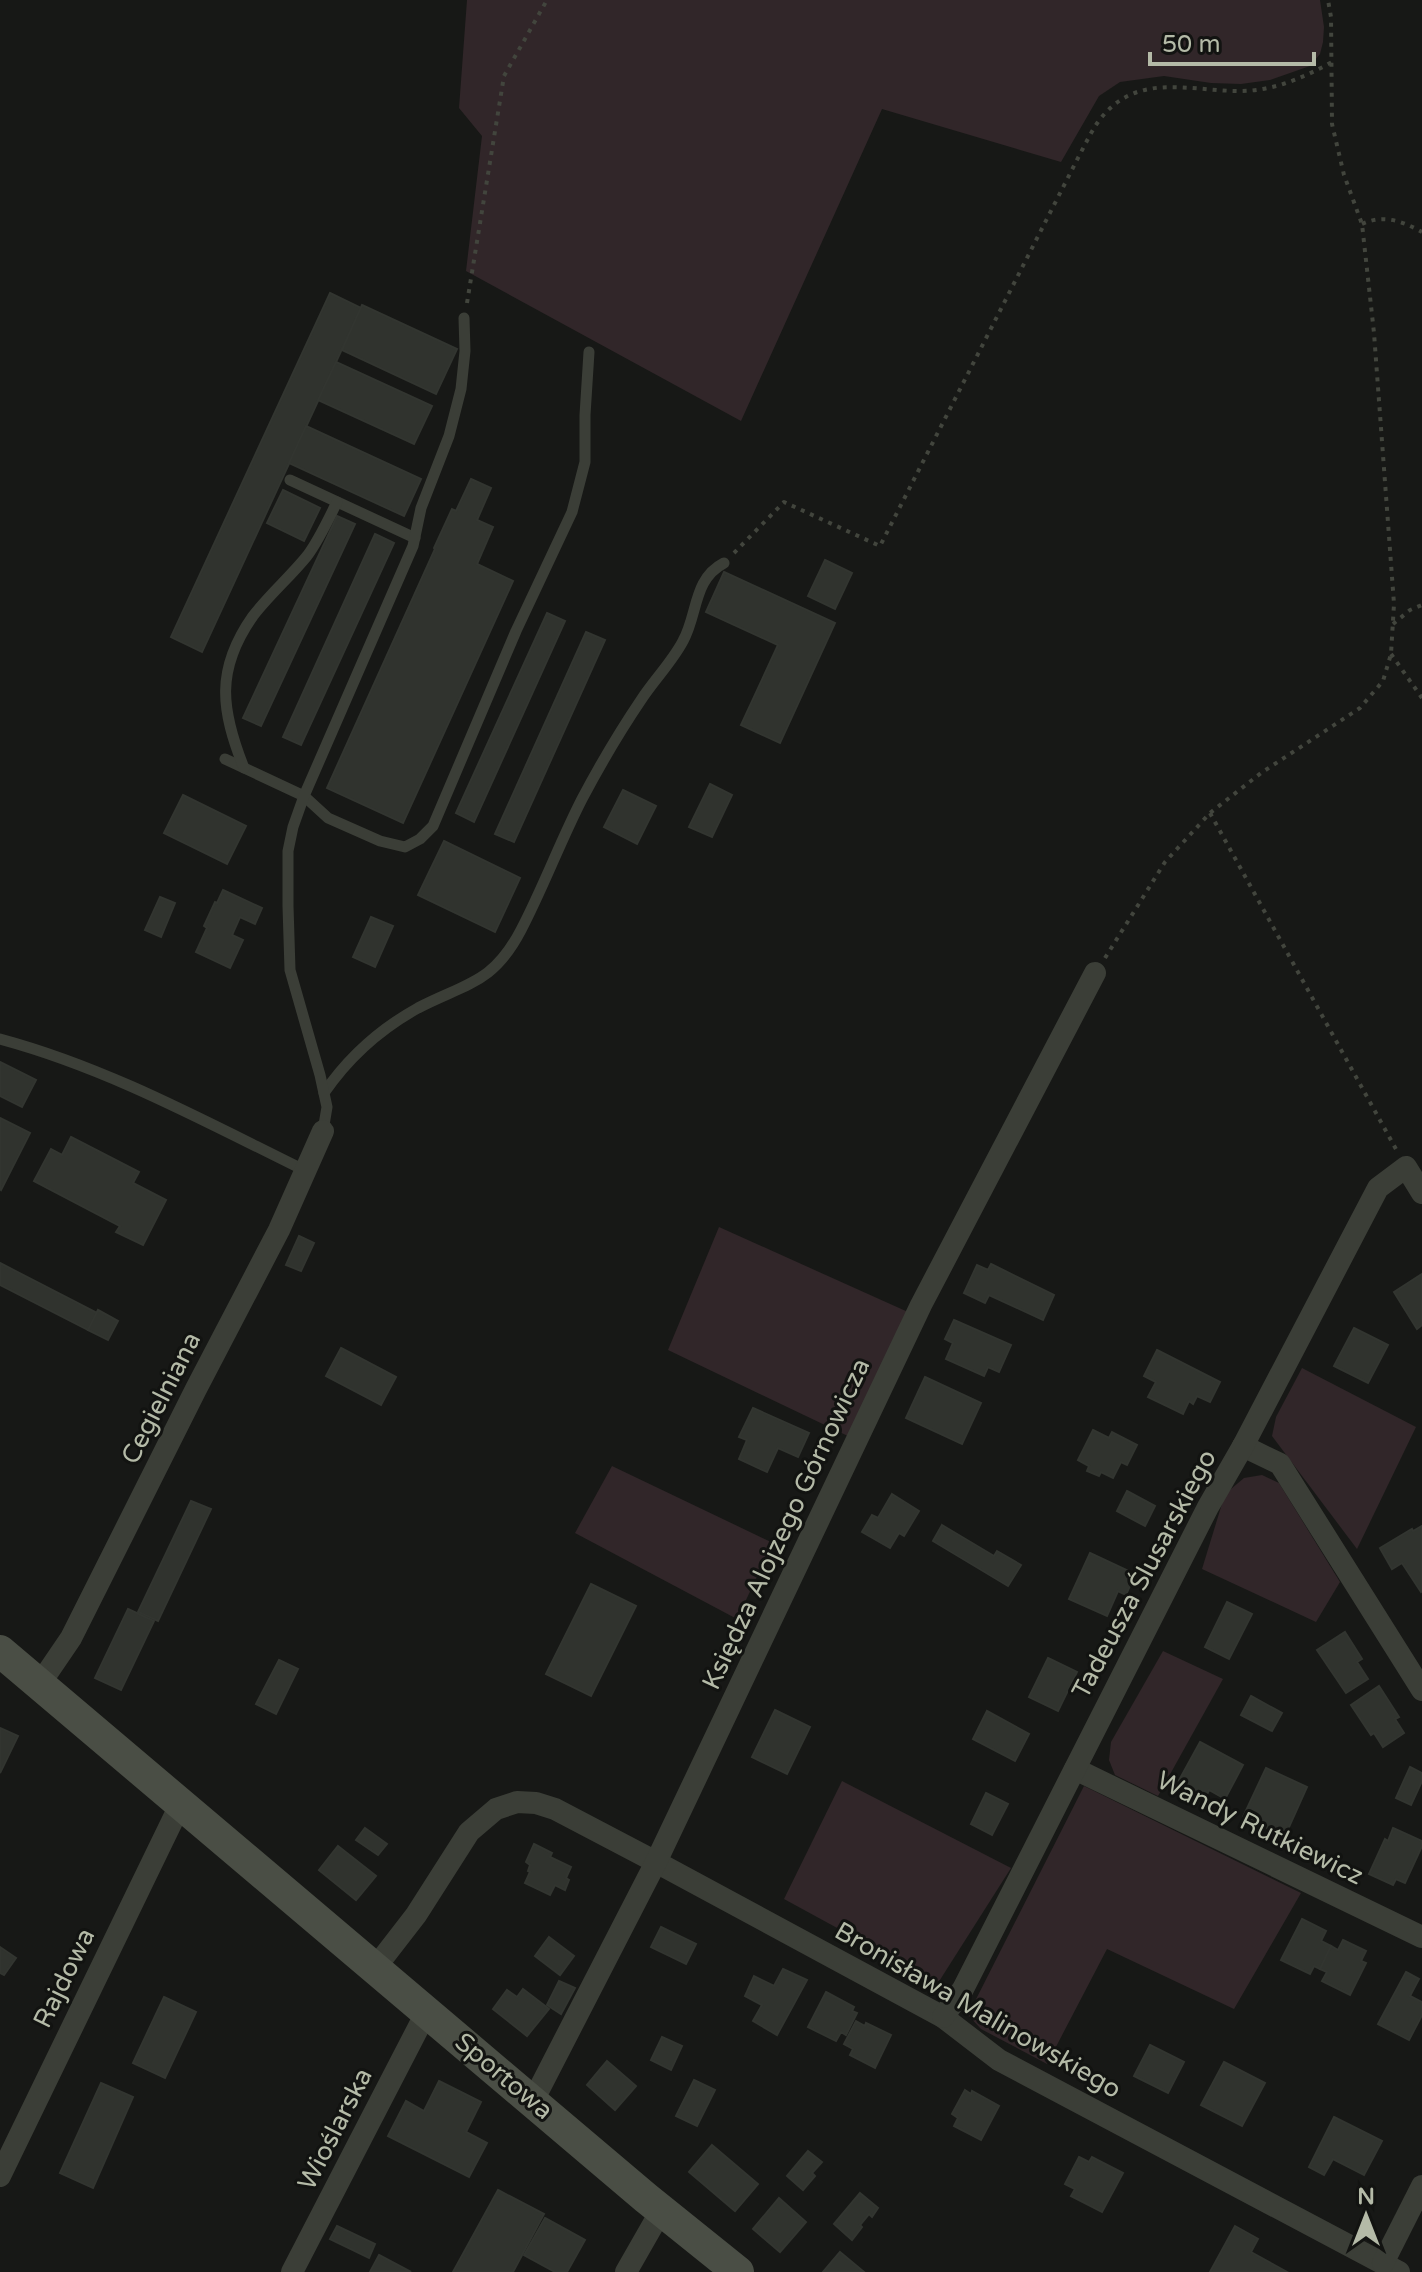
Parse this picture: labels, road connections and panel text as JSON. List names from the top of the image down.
{
  "streets": {
    "street": [
      "Cegielniana",
      "Księdza Alojzego Górnowicza",
      "Tadeusza Ślusarskiego",
      "Wandy Rutkiewicz",
      "Rajdowa",
      "Bronisława Malinowskiego",
      "Sportowa",
      "Wioślarska"
    ]
  },
  "crossings": [
    ["Cegielniana", "Sportowa"],
    ["Księdza Alojzego Górnowicza", "Bronisława Malinowskiego"],
    ["Księdza Alojzego Górnowicza", "Sportowa"],
    ["Tadeusza Ślusarskiego", "Wandy Rutkiewicz"],
    ["Tadeusza Ślusarskiego", "Bronisława Malinowskiego"],
    ["Rajdowa", "Sportowa"],
    ["Bronisława Malinowskiego", "Sportowa"],
    ["Sportowa", "Wioślarska"]
  ],
  "scale_bar": "50 m",
  "north": "top"
}
